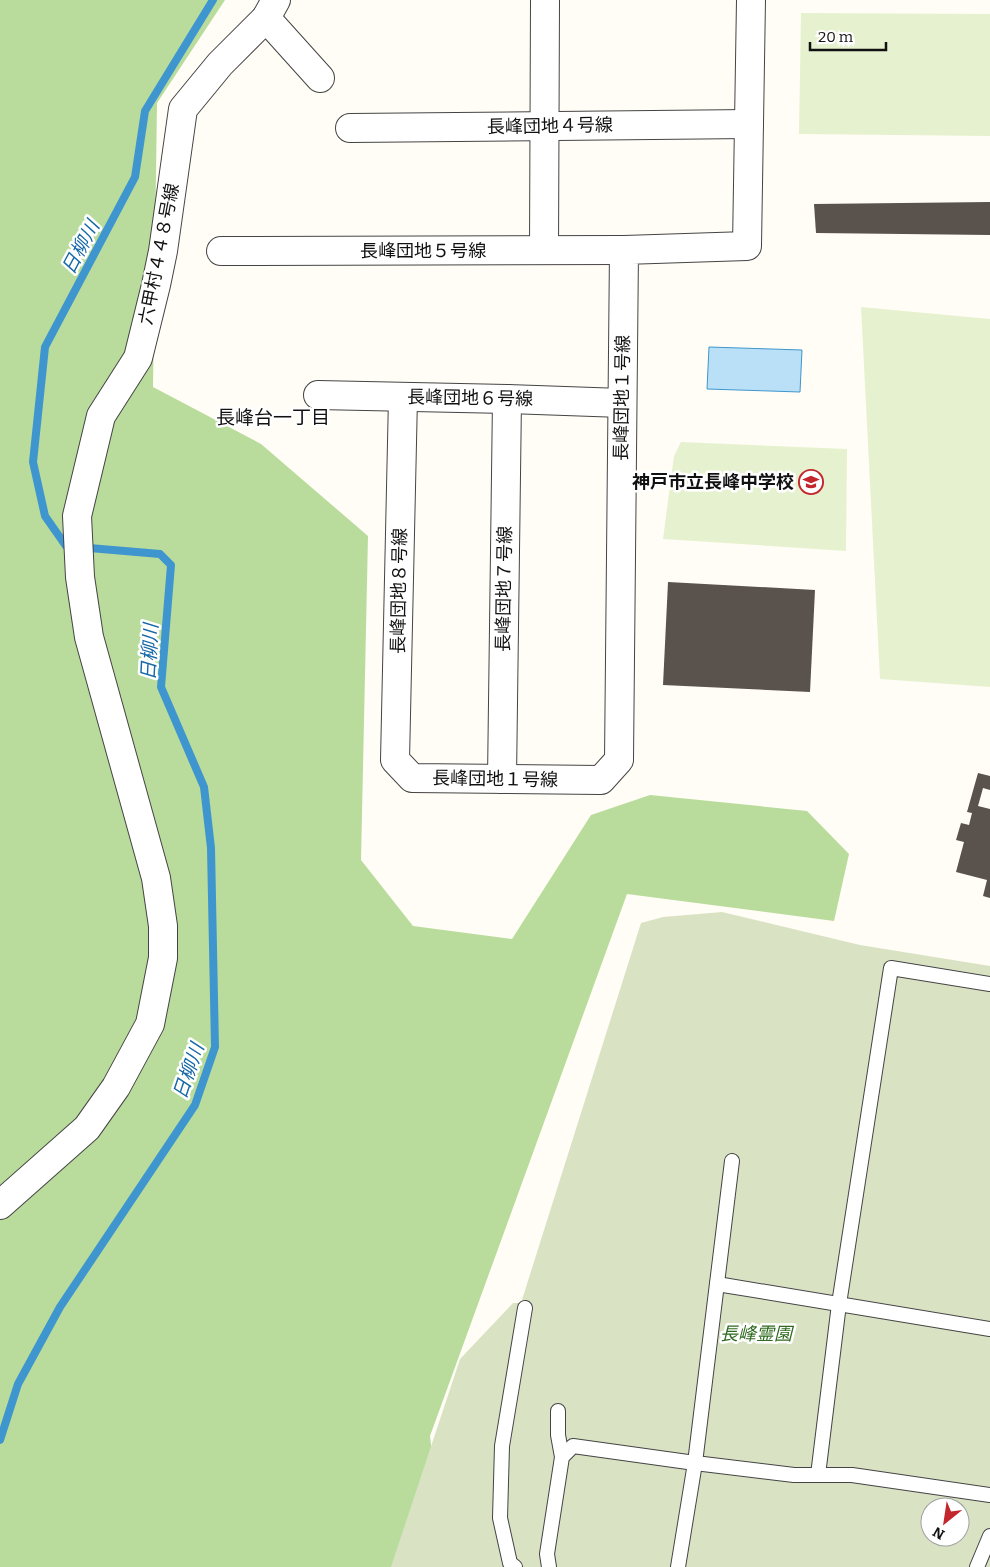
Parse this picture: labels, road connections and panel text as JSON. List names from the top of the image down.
{
  "streets": {
    "street": [
      "長峰団地４号線",
      "長峰団地５号線",
      "六甲村４４８号線",
      "長峰団地６号線",
      "長峰団地１号線",
      "長峰団地７号線",
      "長峰団地８号線"
    ]
  },
  "crossings": [
    ["長峰団地５号線", "長峰団地１号線"],
    ["長峰団地６号線", "長峰団地１号線"],
    ["長峰団地６号線", "長峰団地７号線"],
    ["長峰団地６号線", "長峰団地８号線"],
    ["長峰団地１号線", "長峰団地７号線"],
    ["長峰団地１号線", "長峰団地８号線"]
  ],
  "districts": ["長峰台一丁目"],
  "water": ["日柳川"],
  "parks": ["長峰霊園"],
  "places": {
    "school or university": ["神戸市立長峰中学校"]
  },
  "scale_bar": "20 m",
  "north": "bottom left"
}
